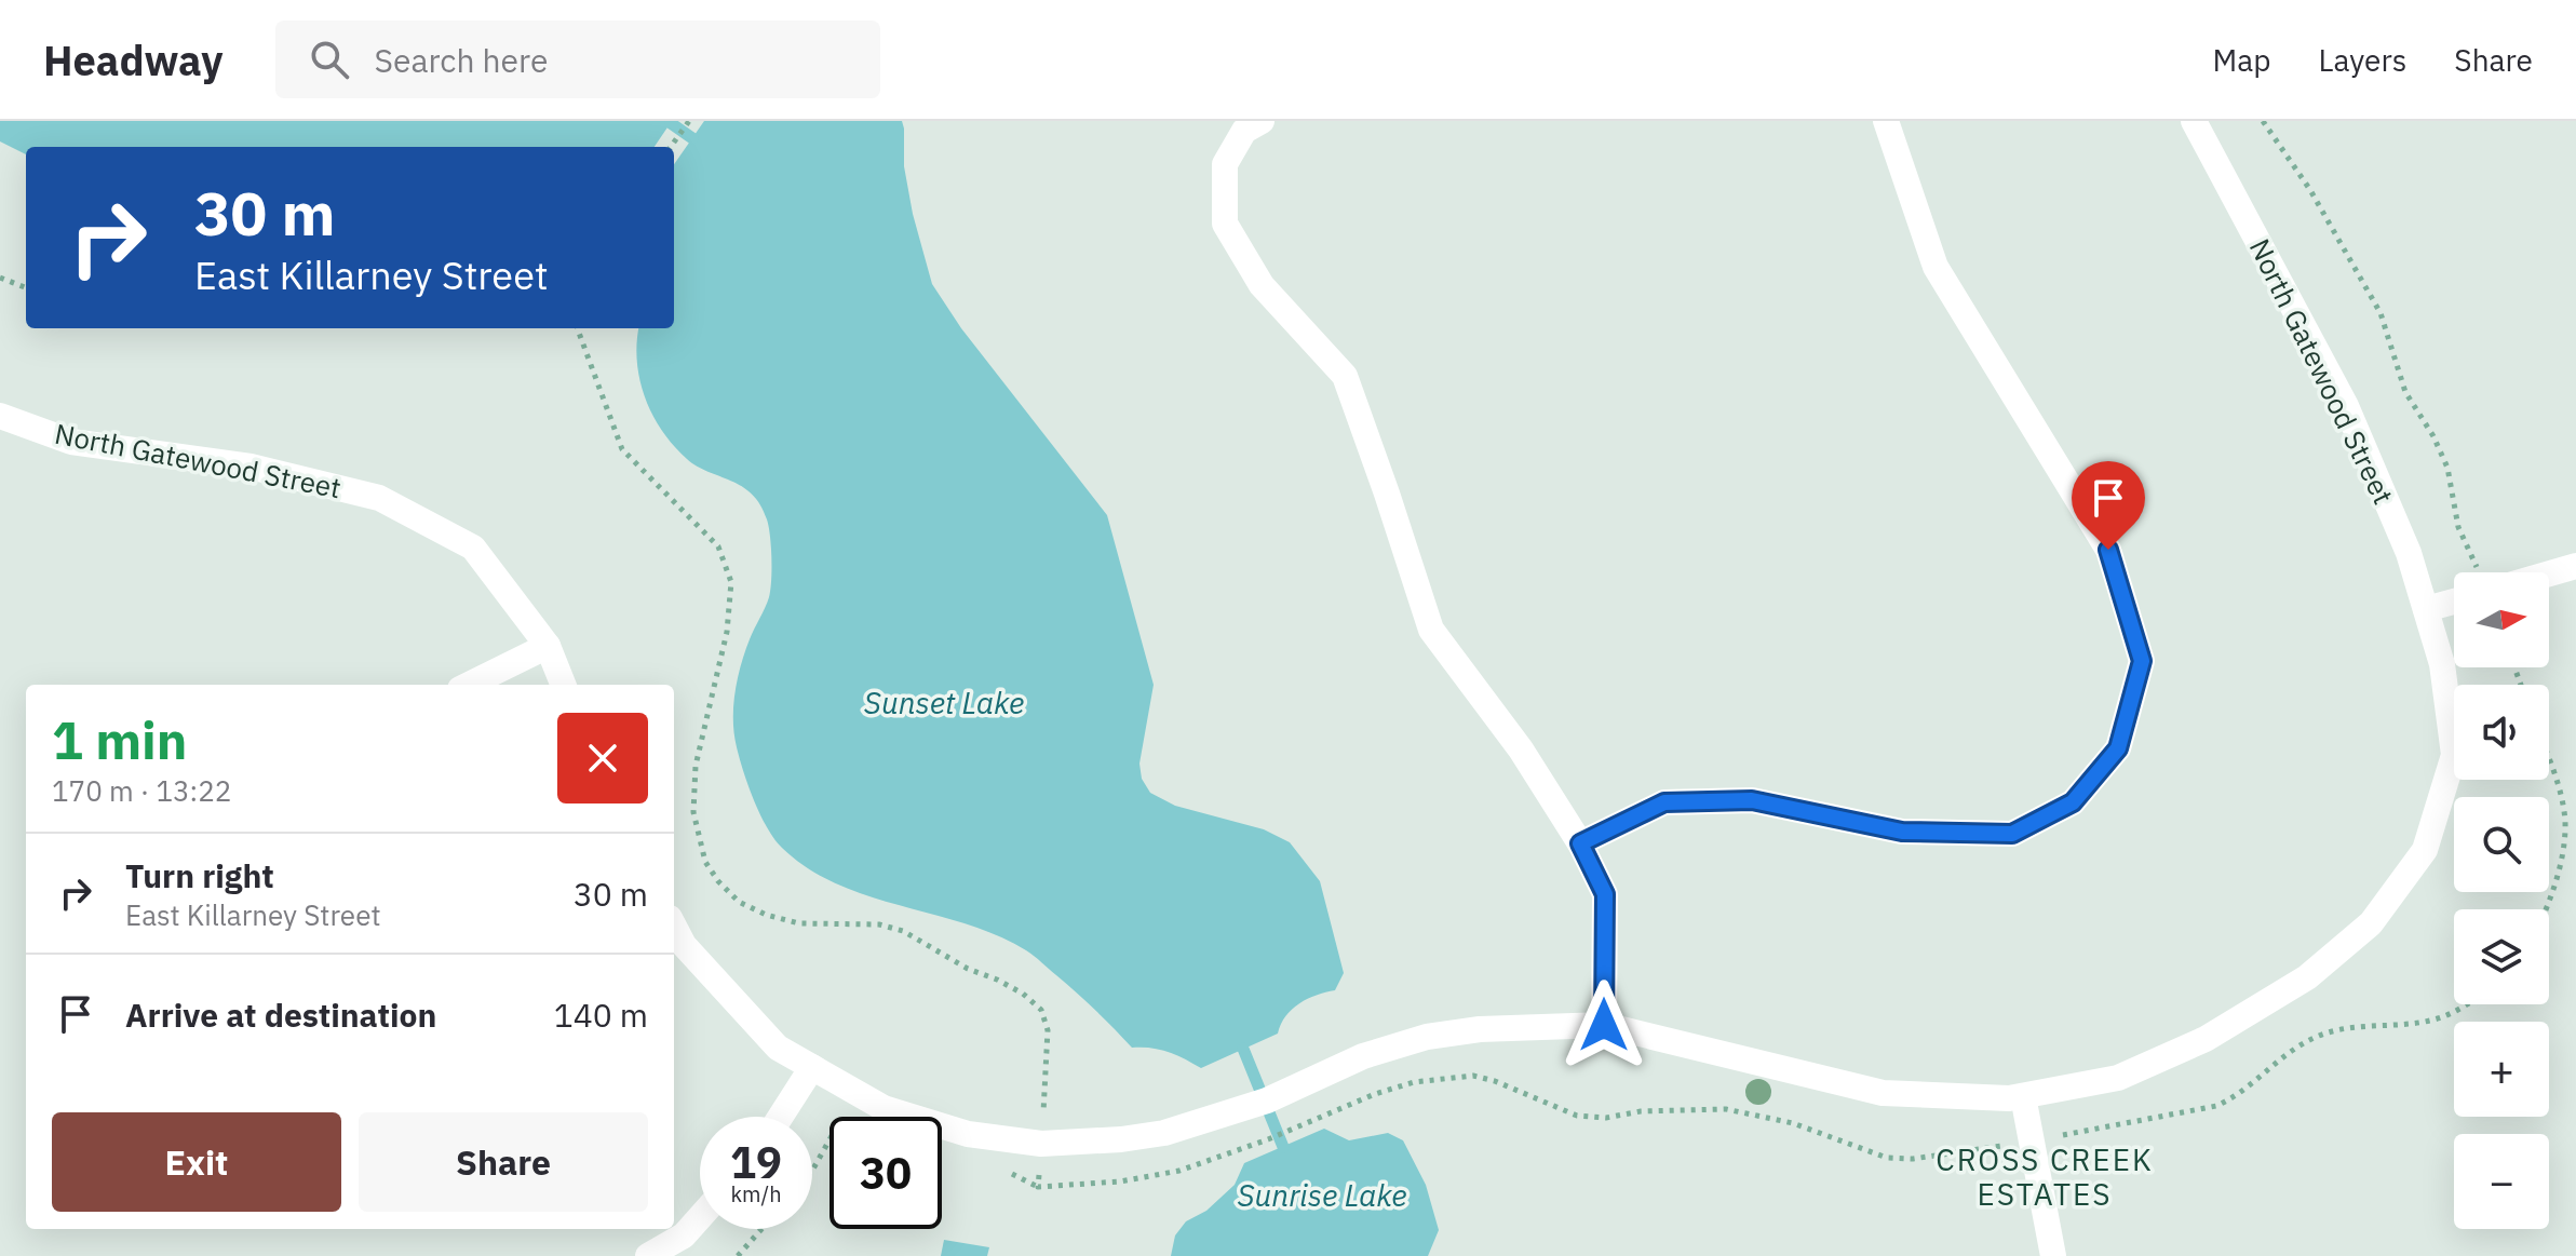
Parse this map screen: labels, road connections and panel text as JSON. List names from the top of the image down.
{
  "streets": {
    "street": ["North Gatewood Street"]
  },
  "districts": ["CROSS CREEK ESTATES"],
  "water": ["Sunset Lake", "Sunrise Lake"],
  "north": "right",
  "page": {
    "header": "Headway",
    "search": "Search here",
    "nav": ["Map", "Layers", "Share"],
    "turn": ["30 m", "East Killarney Street"],
    "map_buttons": ["+", "−"],
    "heading": ["1 min", "170 m · 13:22"],
    "list": [
      {
        "name": "Turn right",
        "note": "East Killarney Street",
        "value": "30 m"
      },
      {
        "name": "Arrive at destination",
        "value": "140 m"
      }
    ],
    "buttons": ["Exit", "Share"],
    "speed": "19 km/h",
    "limit": "30"
  }
}
